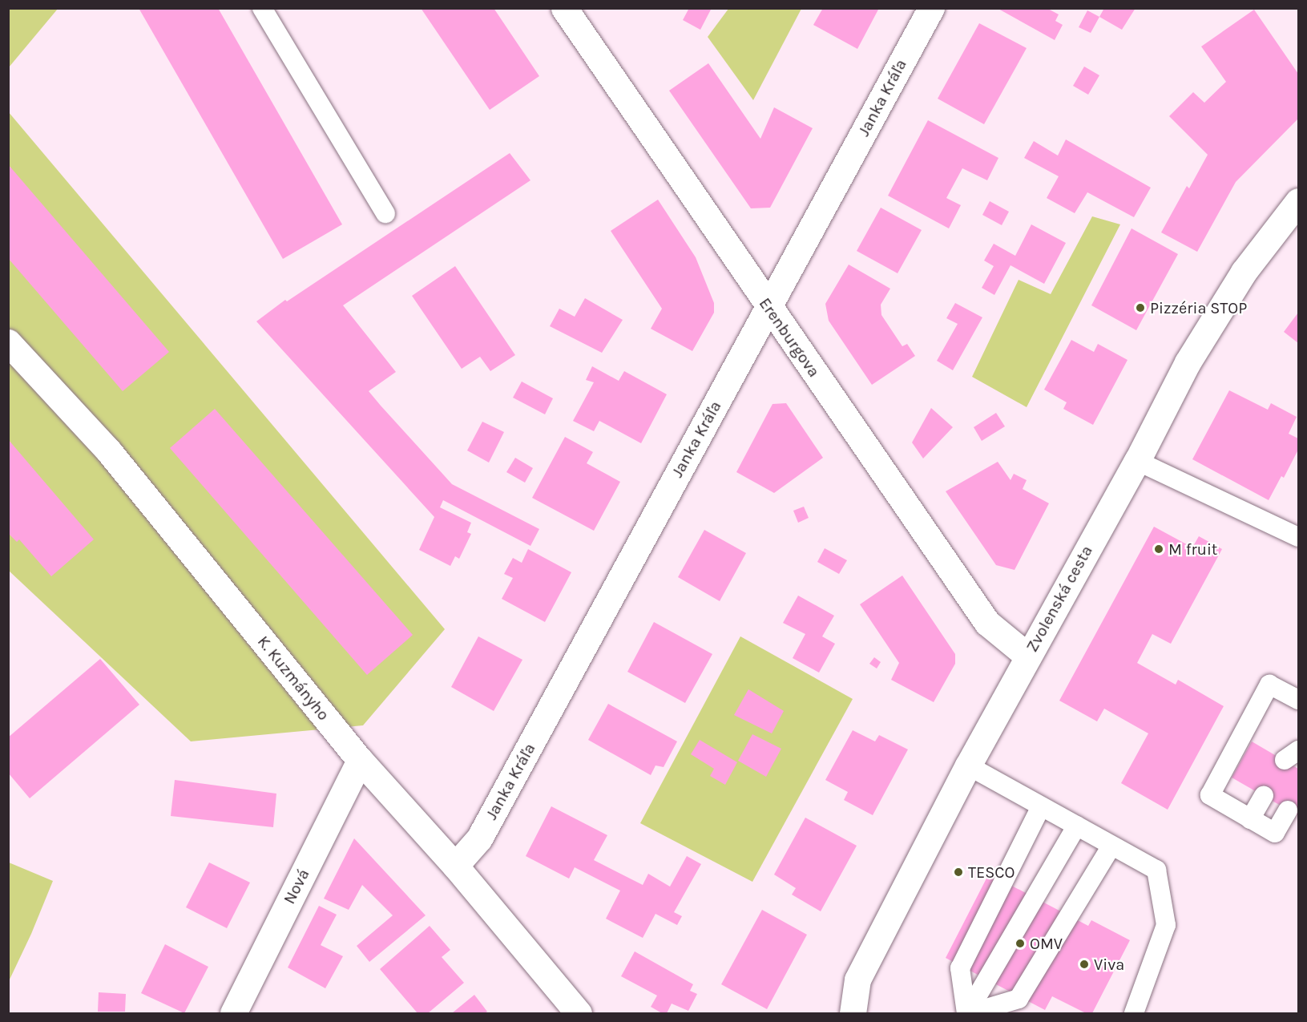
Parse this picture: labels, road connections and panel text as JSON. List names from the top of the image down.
{
  "streets": {
    "street": [
      "Janka Kráľa",
      "Erenburgova",
      "Zvolenská cesta",
      "K. Kuzmányho",
      "Nová"
    ]
  },
  "crossings": [
    ["Janka Kráľa", "Erenburgova"],
    ["Janka Kráľa", "K. Kuzmányho"],
    ["Erenburgova", "Zvolenská cesta"],
    ["K. Kuzmányho", "Nová"]
  ],
  "places": [
    "Pizzéria STOP",
    "M fruit",
    "TESCO",
    "OMV",
    "Viva"
  ]
}
